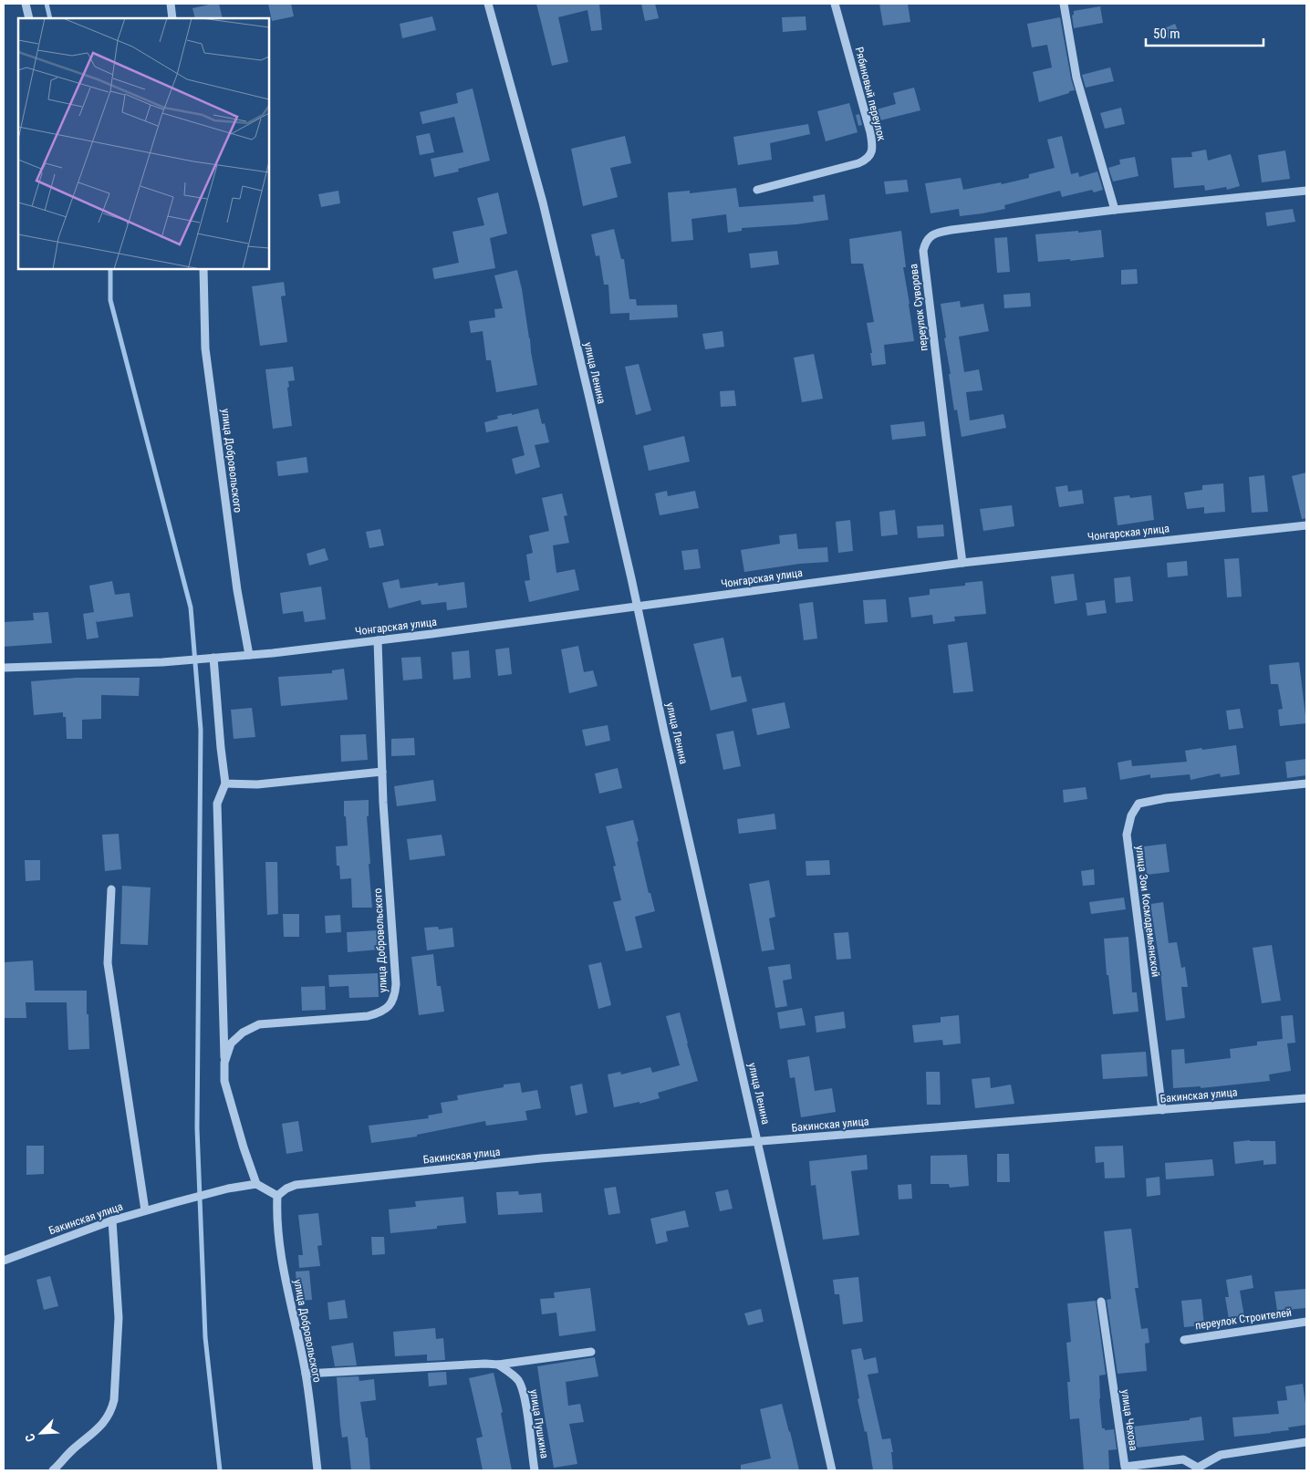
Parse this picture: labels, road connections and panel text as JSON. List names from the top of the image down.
{
  "streets": {
    "street": [
      "Рябиновый переулок",
      "переулок Суворова",
      "улица Ленина",
      "улица Добровольского",
      "Чонгарская улица",
      "улица Зои Космодемьянской",
      "Бакинская улица",
      "переулок Строителей",
      "улица Чехова",
      "улица Пушкина"
    ]
  },
  "crossings": [
    ["переулок Суворова", "Чонгарская улица"],
    ["улица Ленина", "Чонгарская улица"],
    ["улица Ленина", "Бакинская улица"],
    ["улица Добровольского", "Чонгарская улица"],
    ["улица Добровольского", "Бакинская улица"],
    ["улица Зои Космодемьянской", "Бакинская улица"]
  ],
  "scale_bar": "50 m",
  "north": "bottom left"
}
